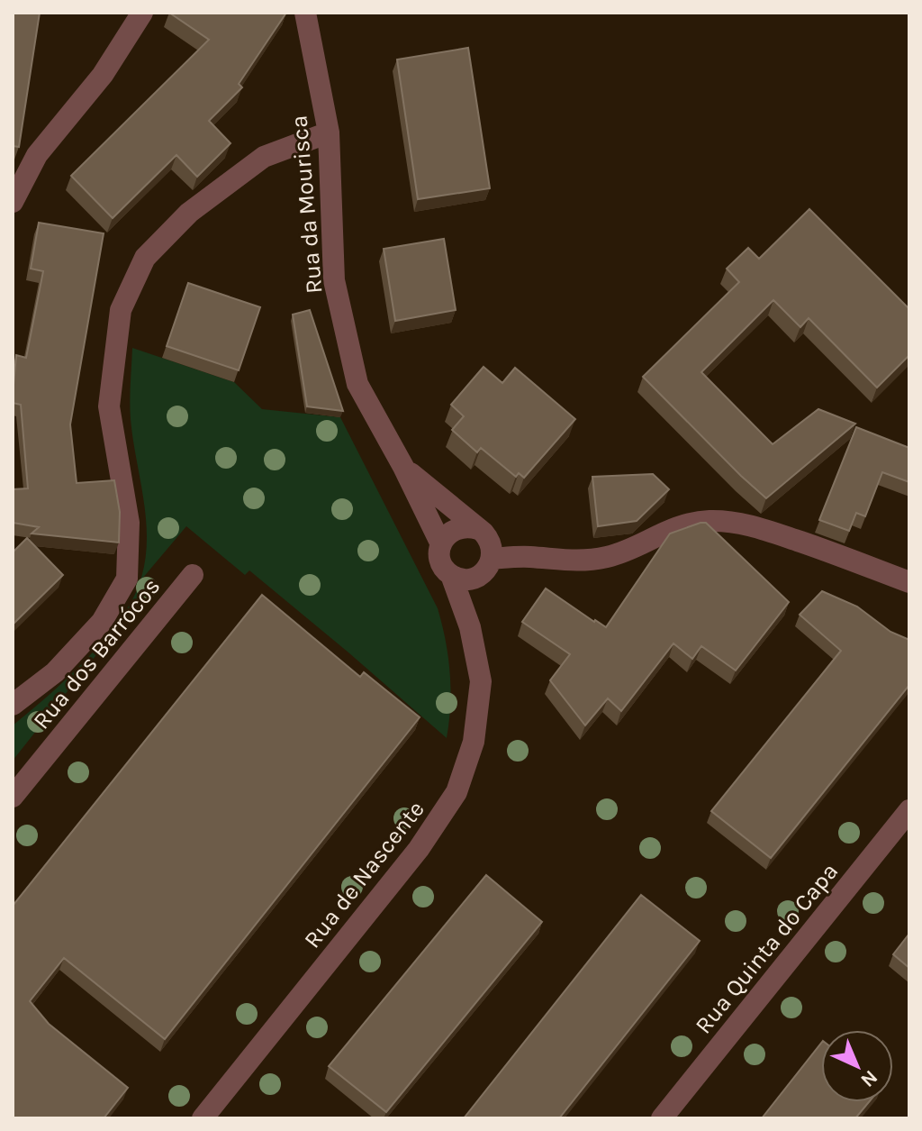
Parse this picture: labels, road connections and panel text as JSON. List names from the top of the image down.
{
  "streets": {
    "street": [
      "Rua da Mourisca",
      "Rua dos Barrócos",
      "Rua de Nascente",
      "Rua Quinta do Capa"
    ]
  },
  "crossings": [
    ["Rua da Mourisca", "Rua de Nascente"]
  ],
  "north": "bottom right"
}
